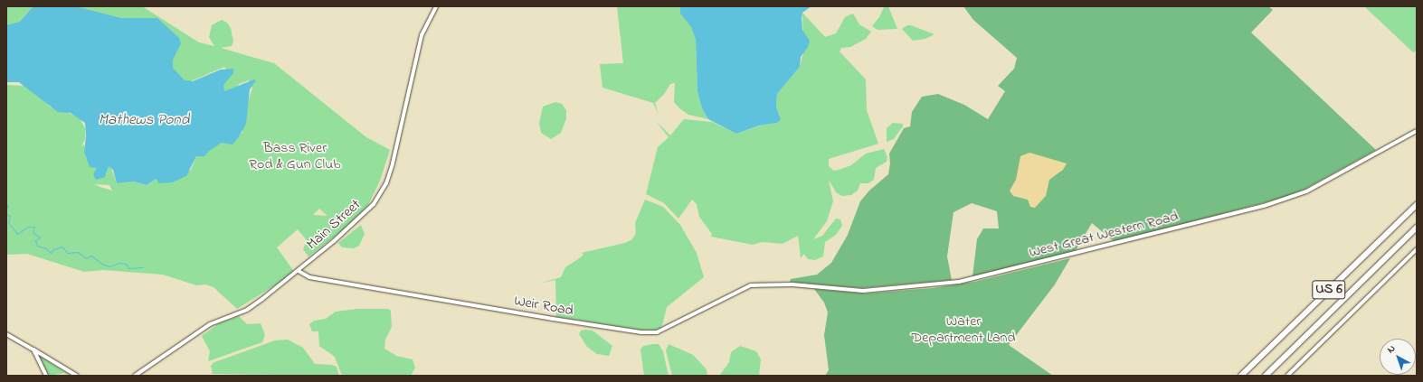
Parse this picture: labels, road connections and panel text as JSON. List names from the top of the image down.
{
  "streets": {
    "highway": ["US 6"],
    "street": ["Main Street", "West Great Western Road", "Weir Road"]
  },
  "crossings": [
    ["Main Street", "Weir Road"],
    ["West Great Western Road", "Weir Road"]
  ],
  "water": ["Mathews Pond"],
  "parks": ["Bass River Rod & Gun Club", "Water Department Land"],
  "north": "top left"
}
